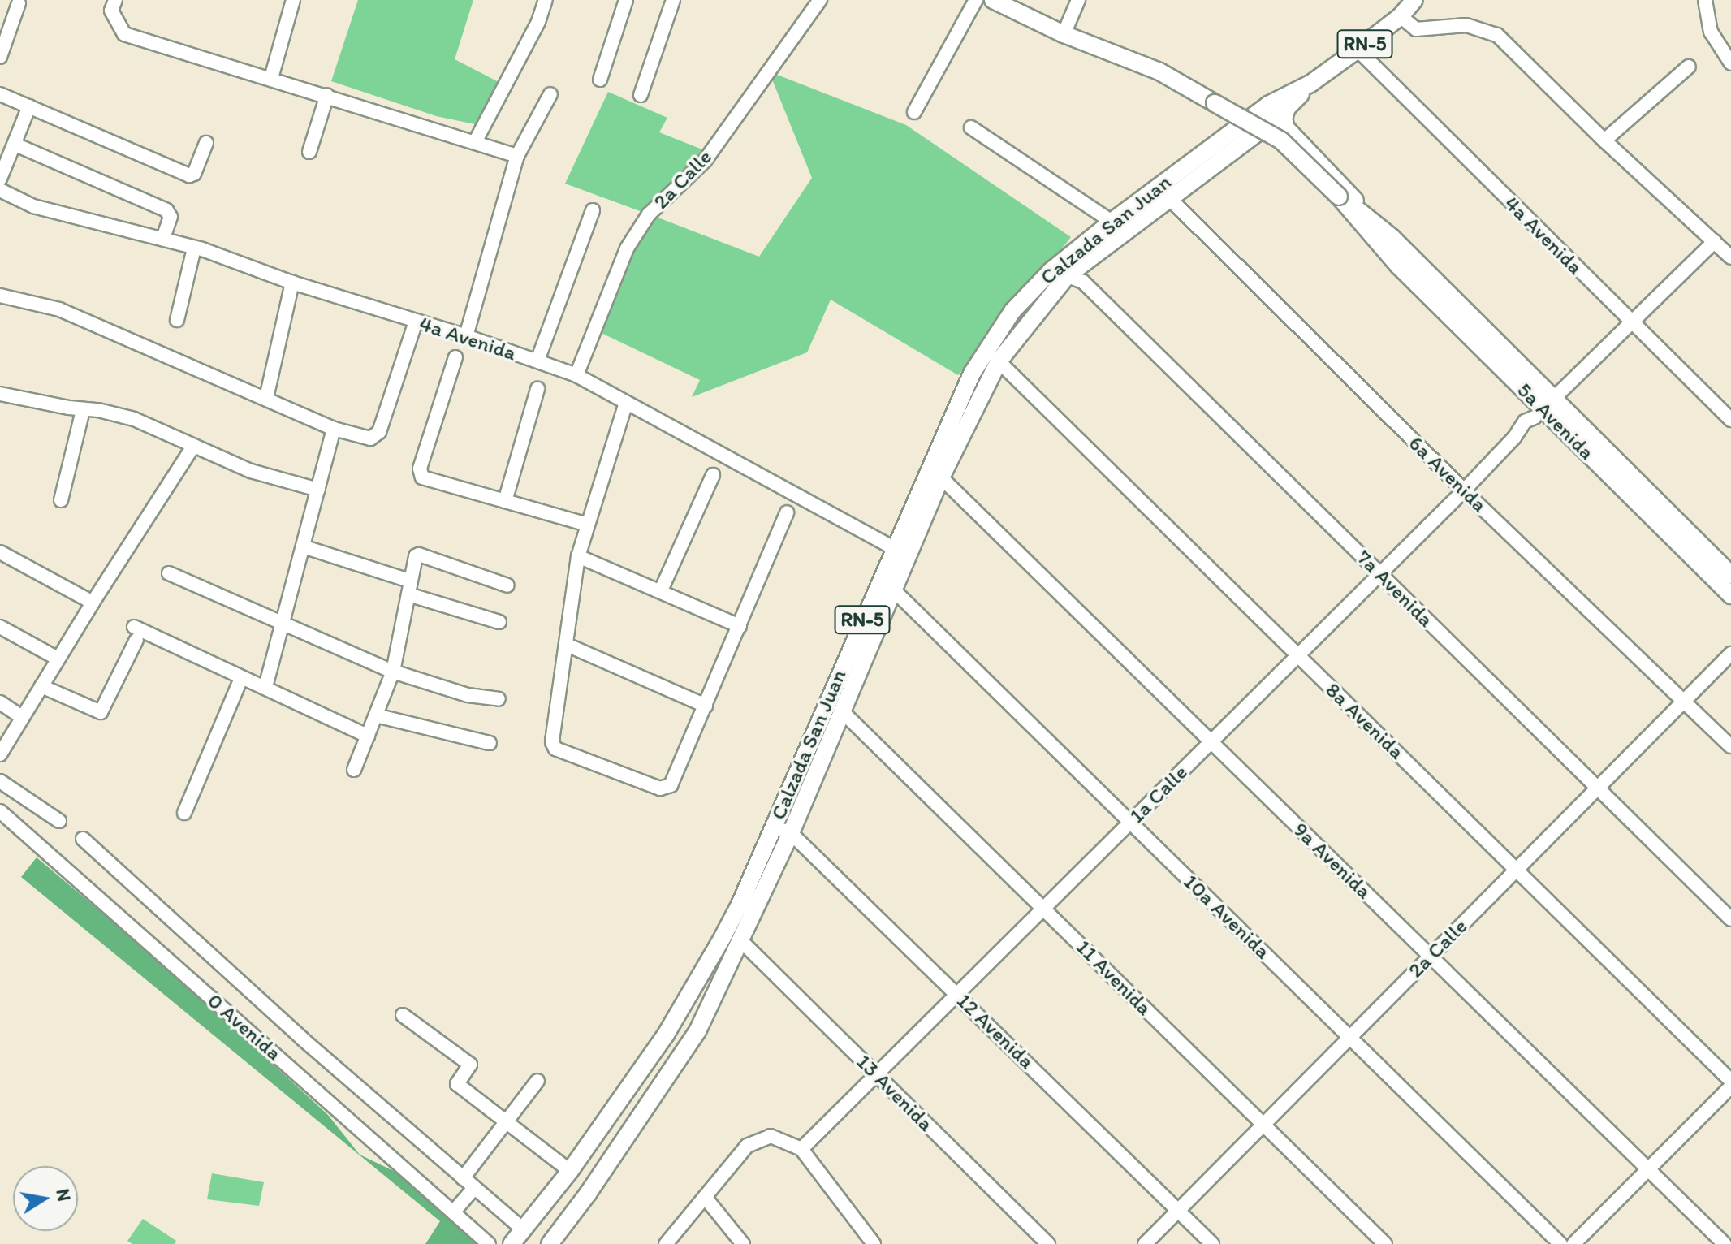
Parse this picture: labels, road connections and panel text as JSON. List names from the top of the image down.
{
  "streets": {
    "main road": ["RN-5", "Calzada San Juan", "5a Avenida"],
    "street": [
      "2a Calle",
      "4a Avenida",
      "6a Avenida",
      "7a Avenida",
      "8a Avenida",
      "1a Calle",
      "9a Avenida",
      "10a Avenida",
      "11 Avenida",
      "0 Avenida",
      "12 Avenida",
      "13 Avenida"
    ]
  },
  "crossings": [
    ["2a Calle", "4a Avenida"],
    ["2a Calle", "6a Avenida"],
    ["2a Calle", "7a Avenida"],
    ["2a Calle", "8a Avenida"],
    ["2a Calle", "9a Avenida"],
    ["2a Calle", "10a Avenida"],
    ["2a Calle", "11 Avenida"],
    ["2a Calle", "12 Avenida"],
    ["Calzada San Juan", "4a Avenida"],
    ["Calzada San Juan", "5a Avenida"],
    ["Calzada San Juan", "6a Avenida"],
    ["Calzada San Juan", "7a Avenida"],
    ["Calzada San Juan", "8a Avenida"],
    ["Calzada San Juan", "9a Avenida"],
    ["Calzada San Juan", "10a Avenida"],
    ["Calzada San Juan", "11 Avenida"],
    ["Calzada San Juan", "12 Avenida"],
    ["Calzada San Juan", "13 Avenida"],
    ["4a Avenida", "1a Calle"],
    ["5a Avenida", "1a Calle"],
    ["6a Avenida", "1a Calle"],
    ["7a Avenida", "1a Calle"],
    ["8a Avenida", "1a Calle"],
    ["1a Calle", "9a Avenida"],
    ["1a Calle", "10a Avenida"],
    ["1a Calle", "11 Avenida"],
    ["1a Calle", "12 Avenida"],
    ["1a Calle", "13 Avenida"]
  ],
  "north": "right"
}
